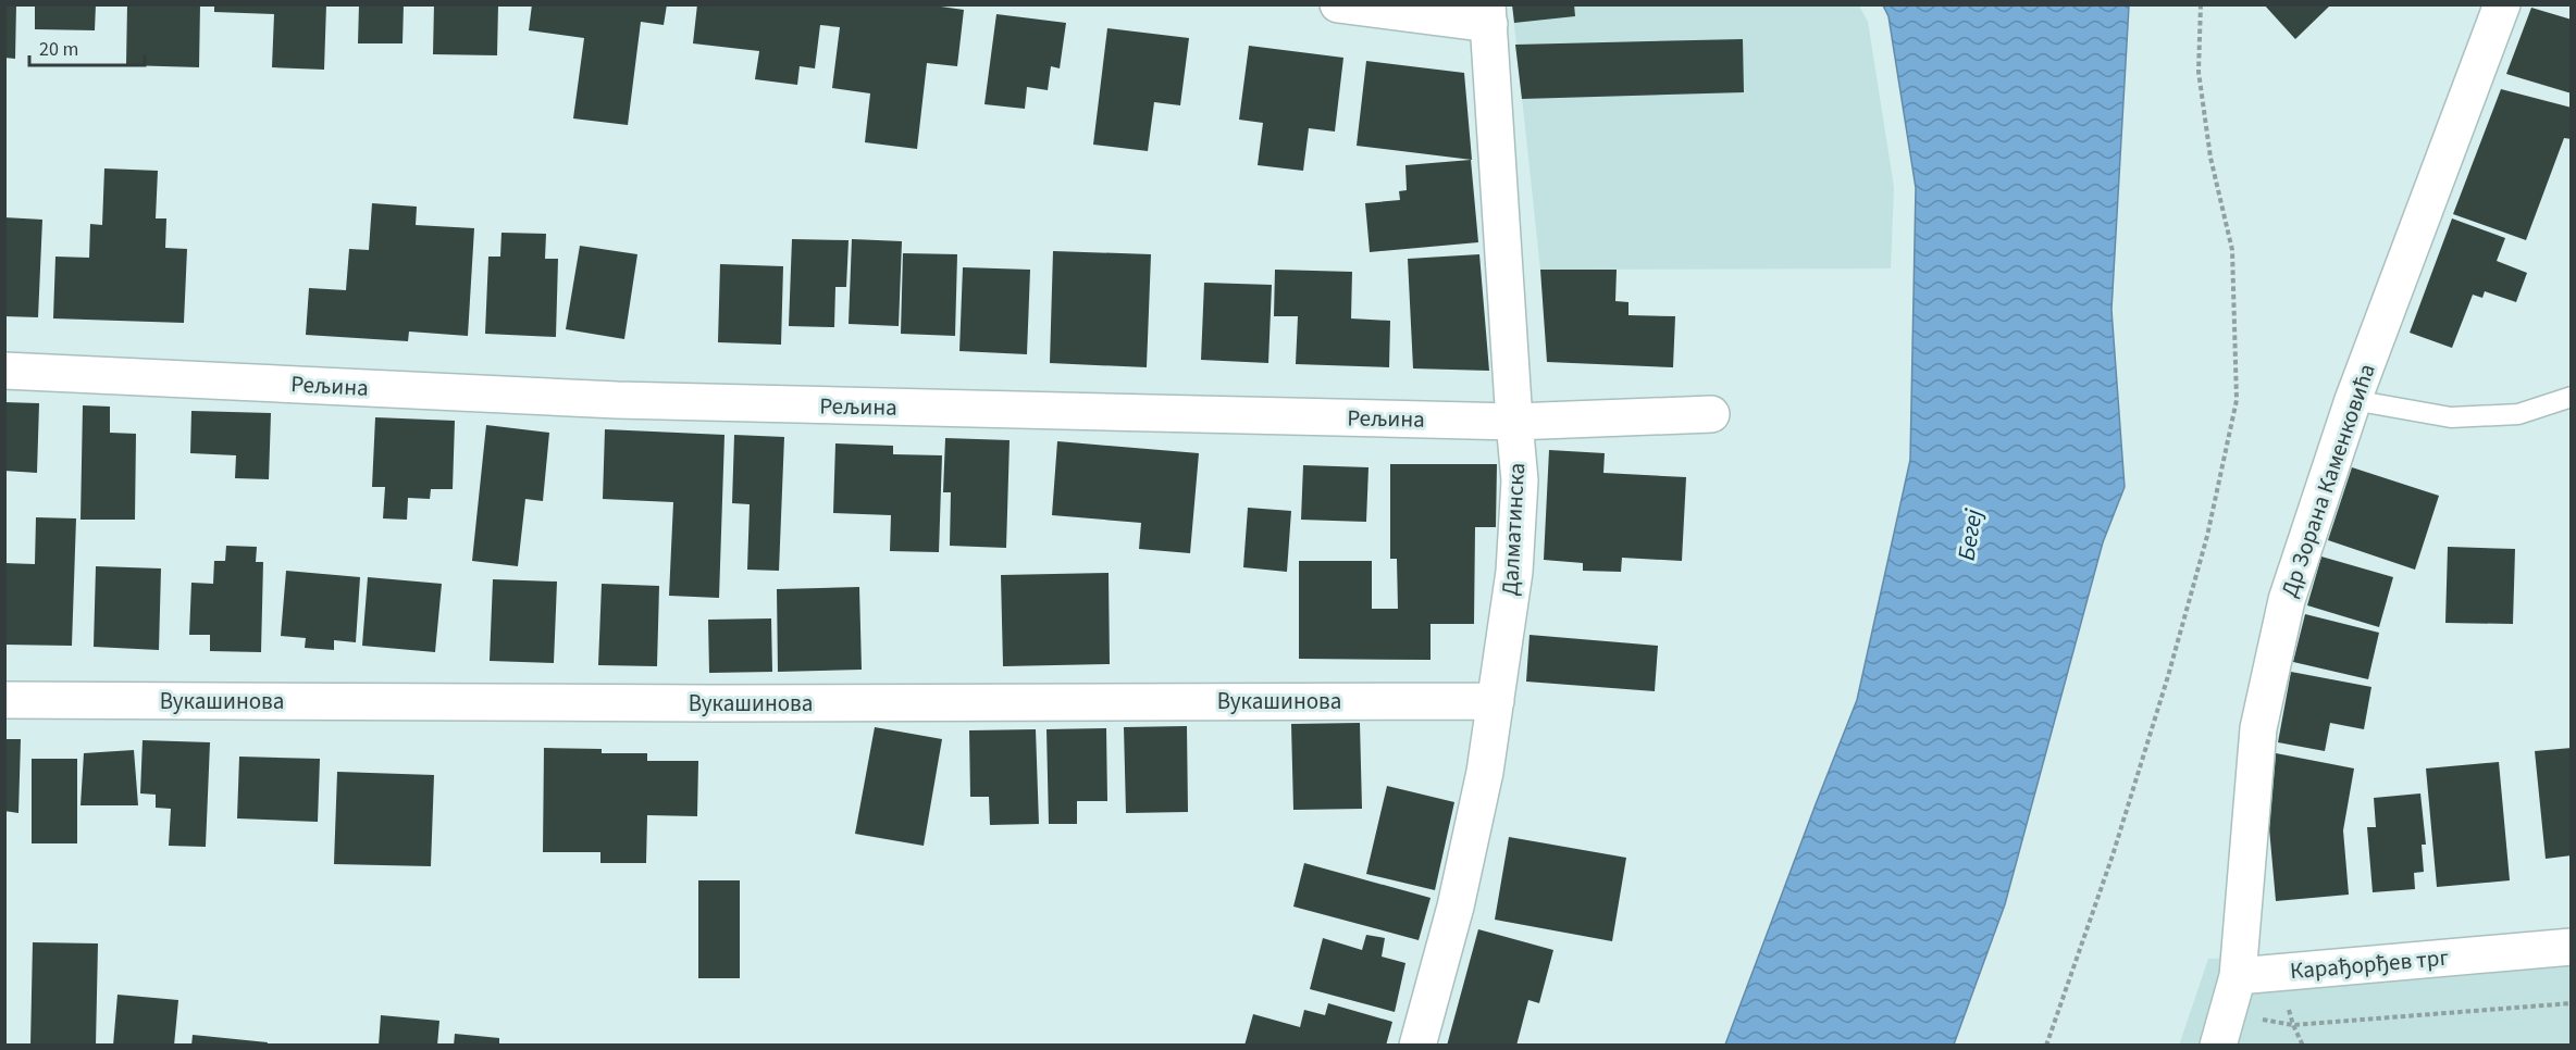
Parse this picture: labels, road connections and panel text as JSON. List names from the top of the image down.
{
  "streets": {
    "street": [
      "Рељина",
      "Др Зорана Каменковића",
      "Далматинска",
      "Вукашинова",
      "Карађорђев трг"
    ]
  },
  "crossings": [
    ["Рељина", "Далматинска"],
    ["Др Зорана Каменковића", "Карађорђев трг"],
    ["Далматинска", "Вукашинова"]
  ],
  "water": ["Бегеј"],
  "scale_bar": "20 m"
}
